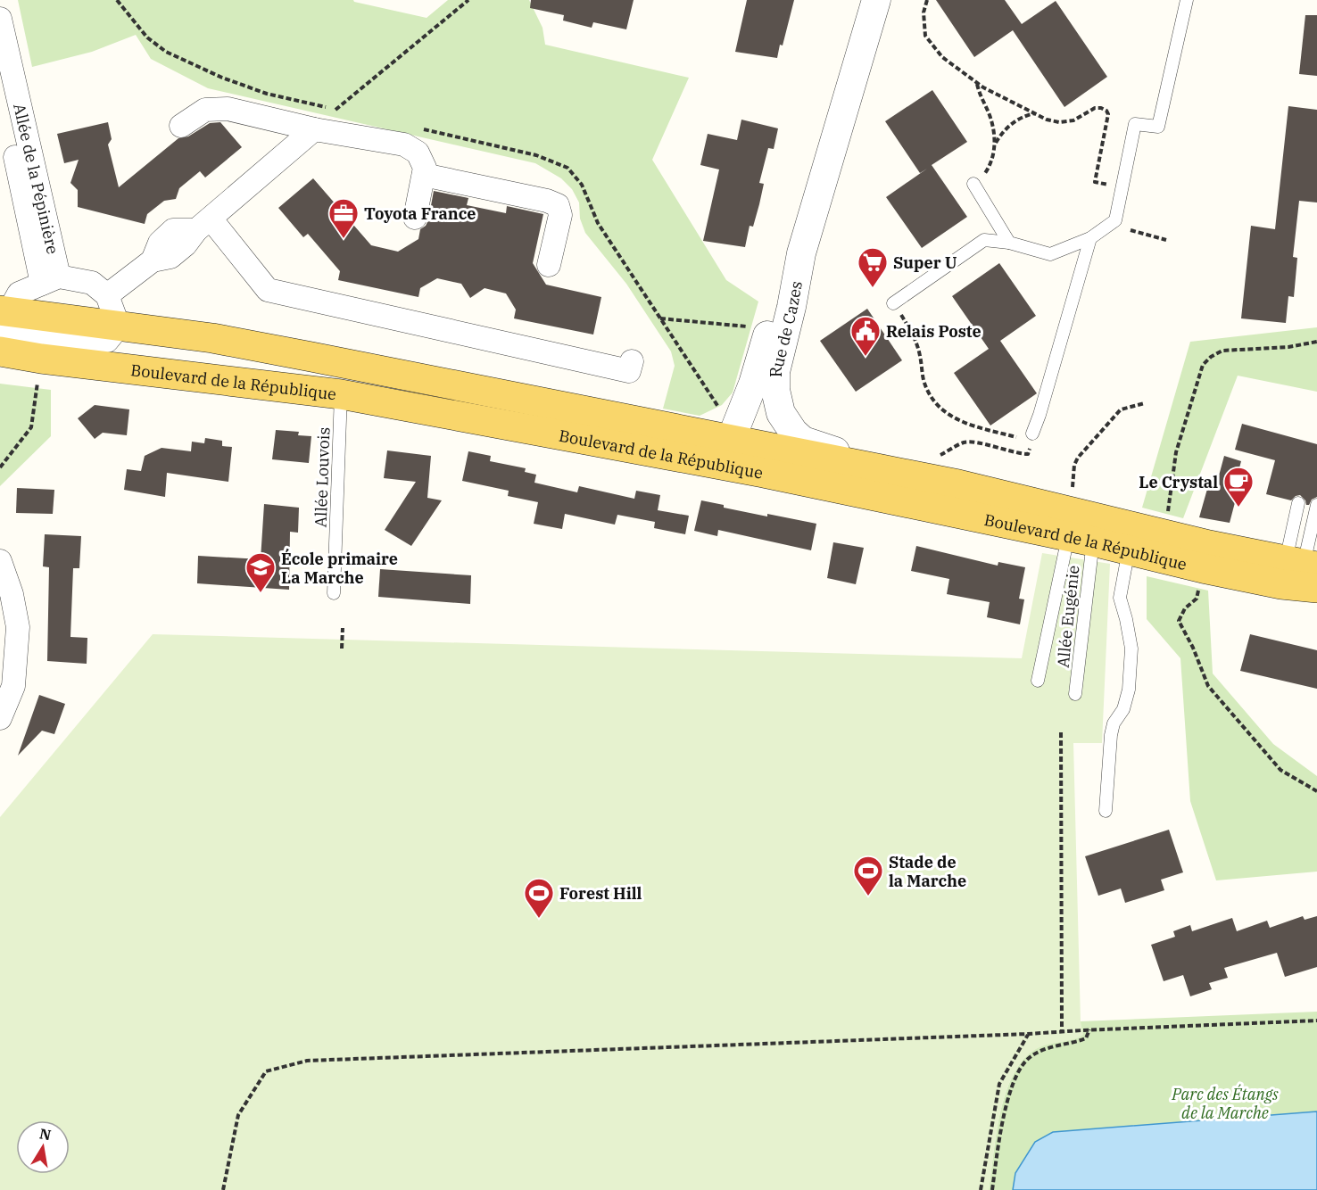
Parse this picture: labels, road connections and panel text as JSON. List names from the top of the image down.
{
  "streets": {
    "main road": ["Boulevard de la République"],
    "street": ["Allée de la Pépinière", "Rue de Cazes"],
    "lane": ["Allée Louvois", "Allée Eugénie"]
  },
  "crossings": [
    ["Rue de Cazes", "Boulevard de la République"],
    ["Boulevard de la République", "Allée Louvois"],
    ["Boulevard de la République", "Allée Eugénie"]
  ],
  "parks": ["Parc des Étangs de la Marche"],
  "places": {
    "office": ["Toyota France"],
    "supermarket": ["Super U"],
    "public building": ["Relais Poste"],
    "cafe": ["Le Crystal"],
    "school or university": ["École primaire La Marche"],
    "sports": ["Stade de la Marche", "Forest Hill"]
  },
  "north": "top"
}
